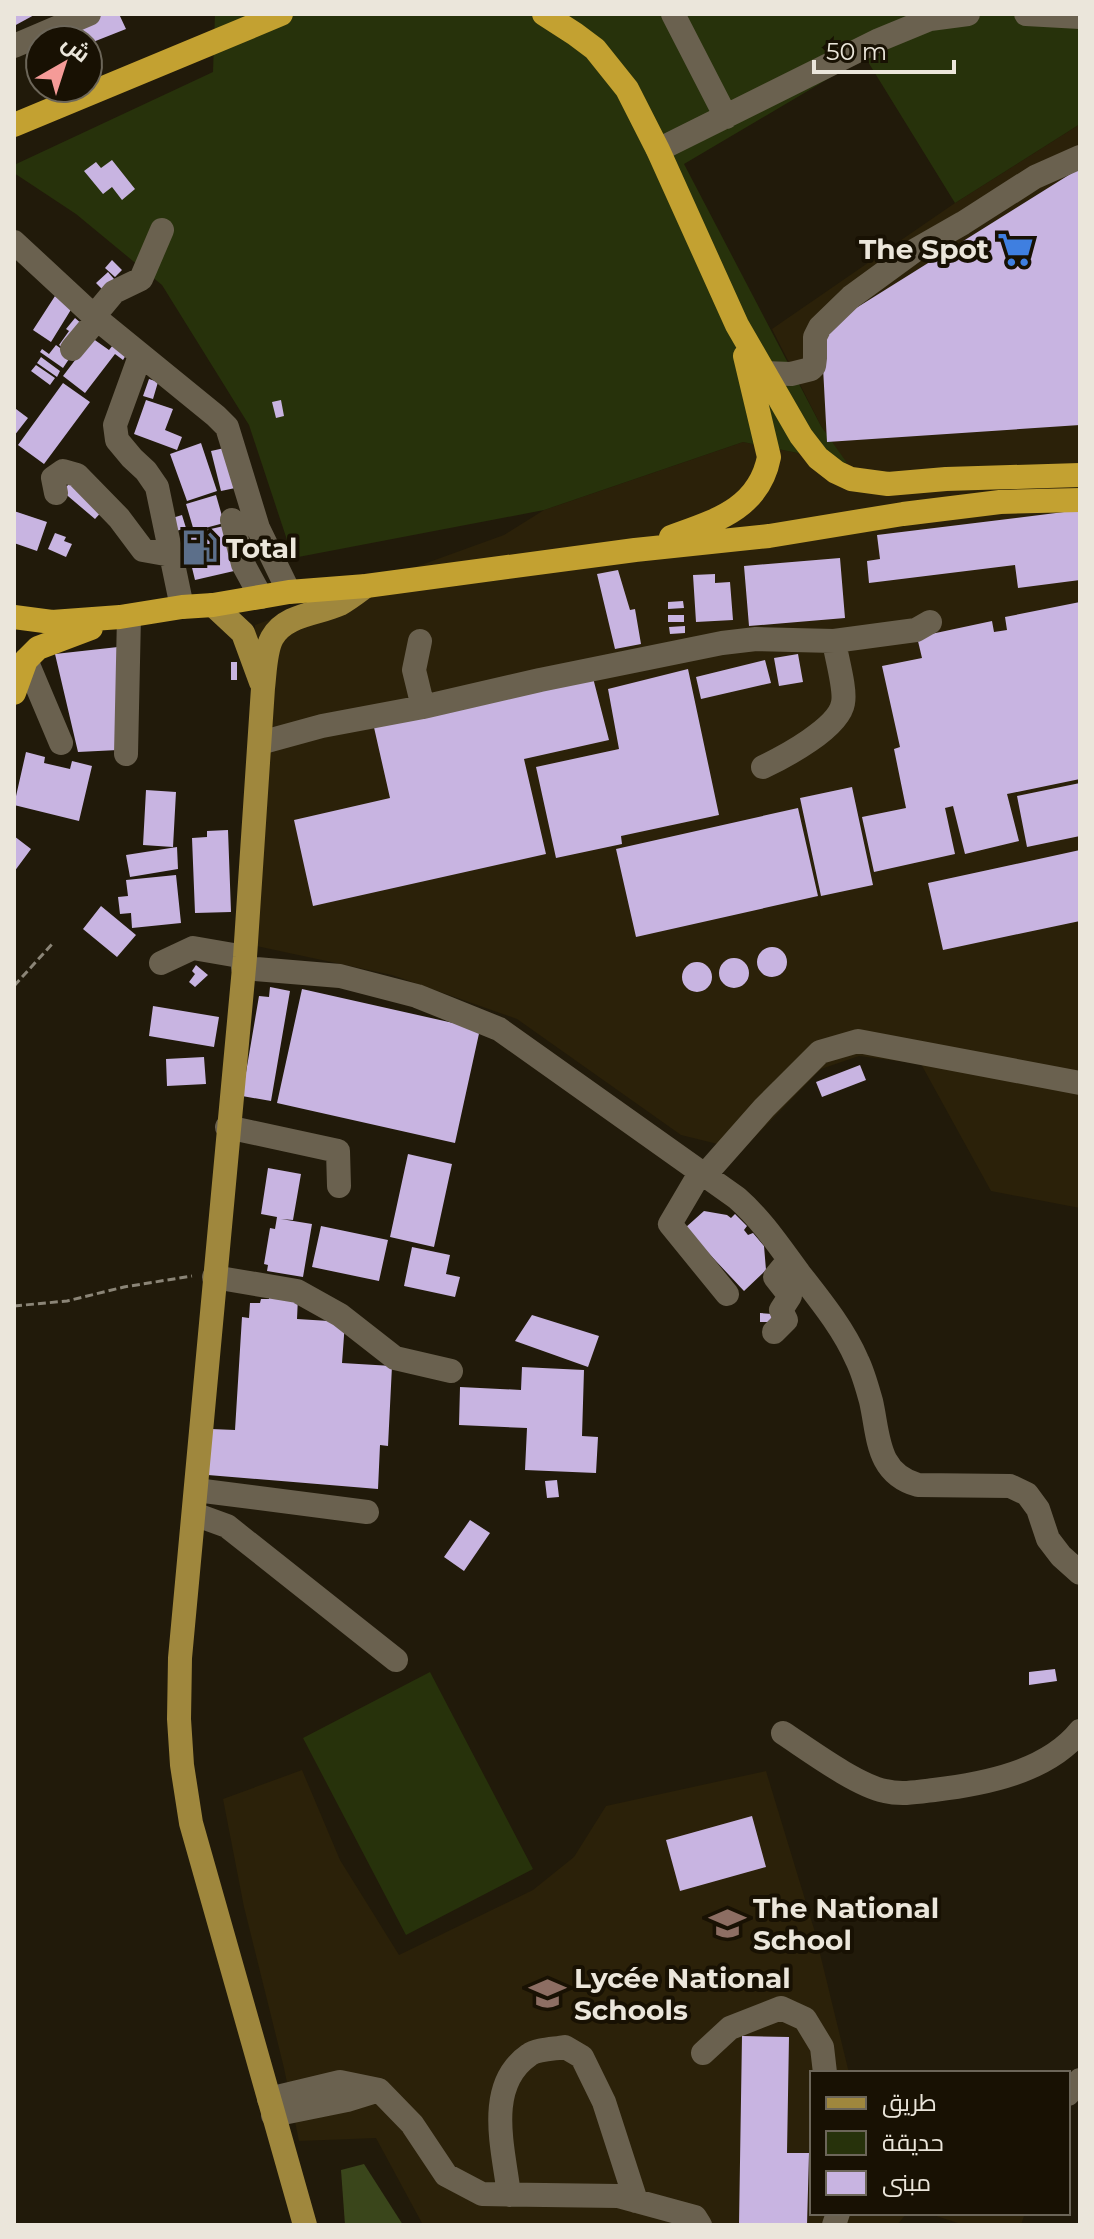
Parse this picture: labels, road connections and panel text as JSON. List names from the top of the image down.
{
  "places": {
    "supermarket": ["The Spot"],
    "fuel station": ["Total"],
    "school or university": ["The National School", "Lycée National Schools"]
  },
  "legend": ["طريق", "حديقة", "مبنى"],
  "scale_bar": "50 m",
  "north": "top right"
}
